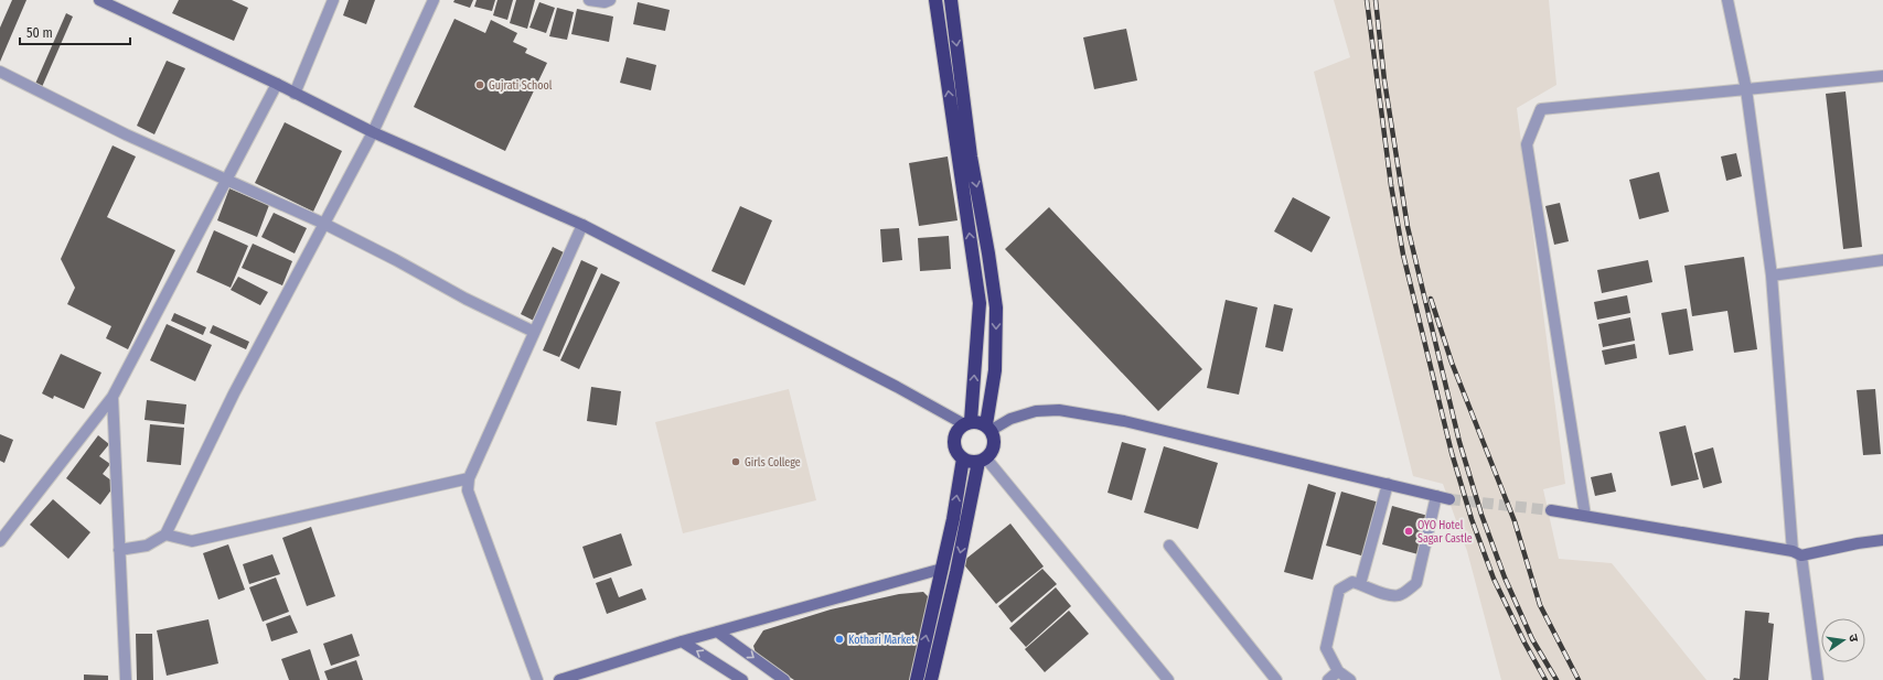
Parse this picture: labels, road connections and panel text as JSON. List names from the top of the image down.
{
  "places": [
    "Gujrati School",
    "Girls College",
    "OYO Hotel Sagar Castle",
    "Kothari Market"
  ],
  "scale_bar": "50 m",
  "north": "right"
}
